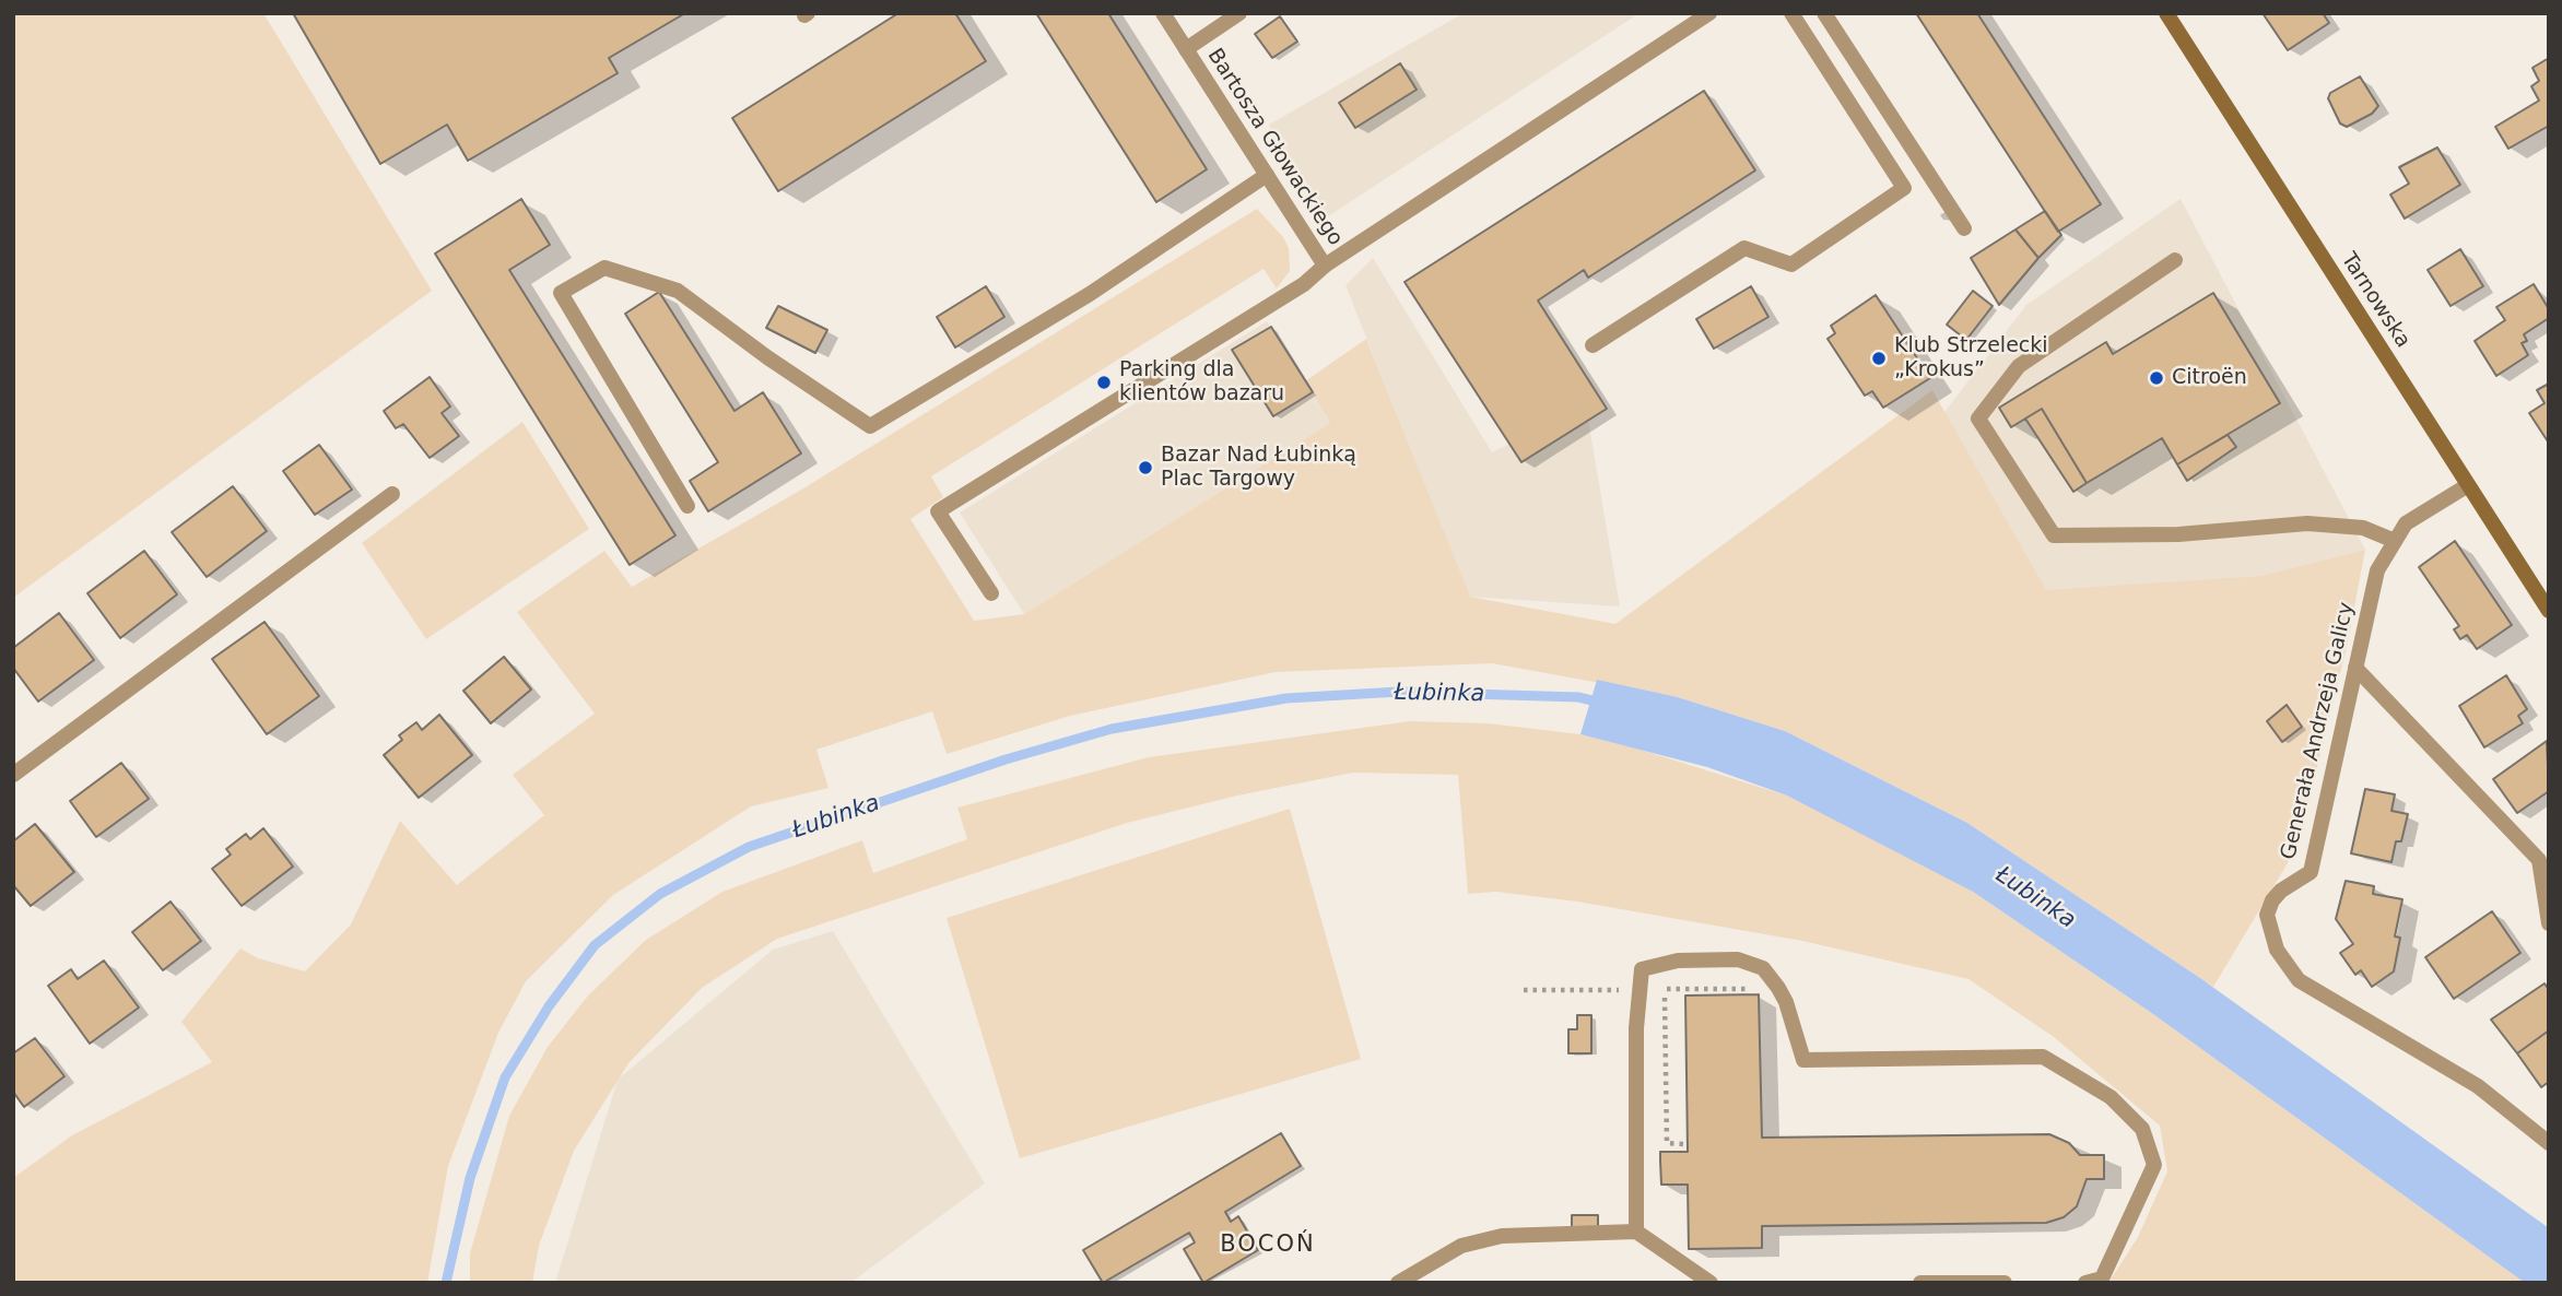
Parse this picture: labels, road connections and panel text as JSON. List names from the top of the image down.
{
  "streets": {
    "main road": ["Tarnowska"],
    "street": ["Bartosza Głowackiego", "Generała Andrzeja Galicy"]
  },
  "crossings": [
    ["Tarnowska", "Generała Andrzeja Galicy"]
  ],
  "districts": ["BOCOŃ"],
  "water": ["Łubinka"],
  "places": [
    "Klub Strzelecki „Krokus”",
    "Citroën",
    "Parking dla klientów bazaru",
    "Bazar Nad Łubinką Plac Targowy"
  ]
}
